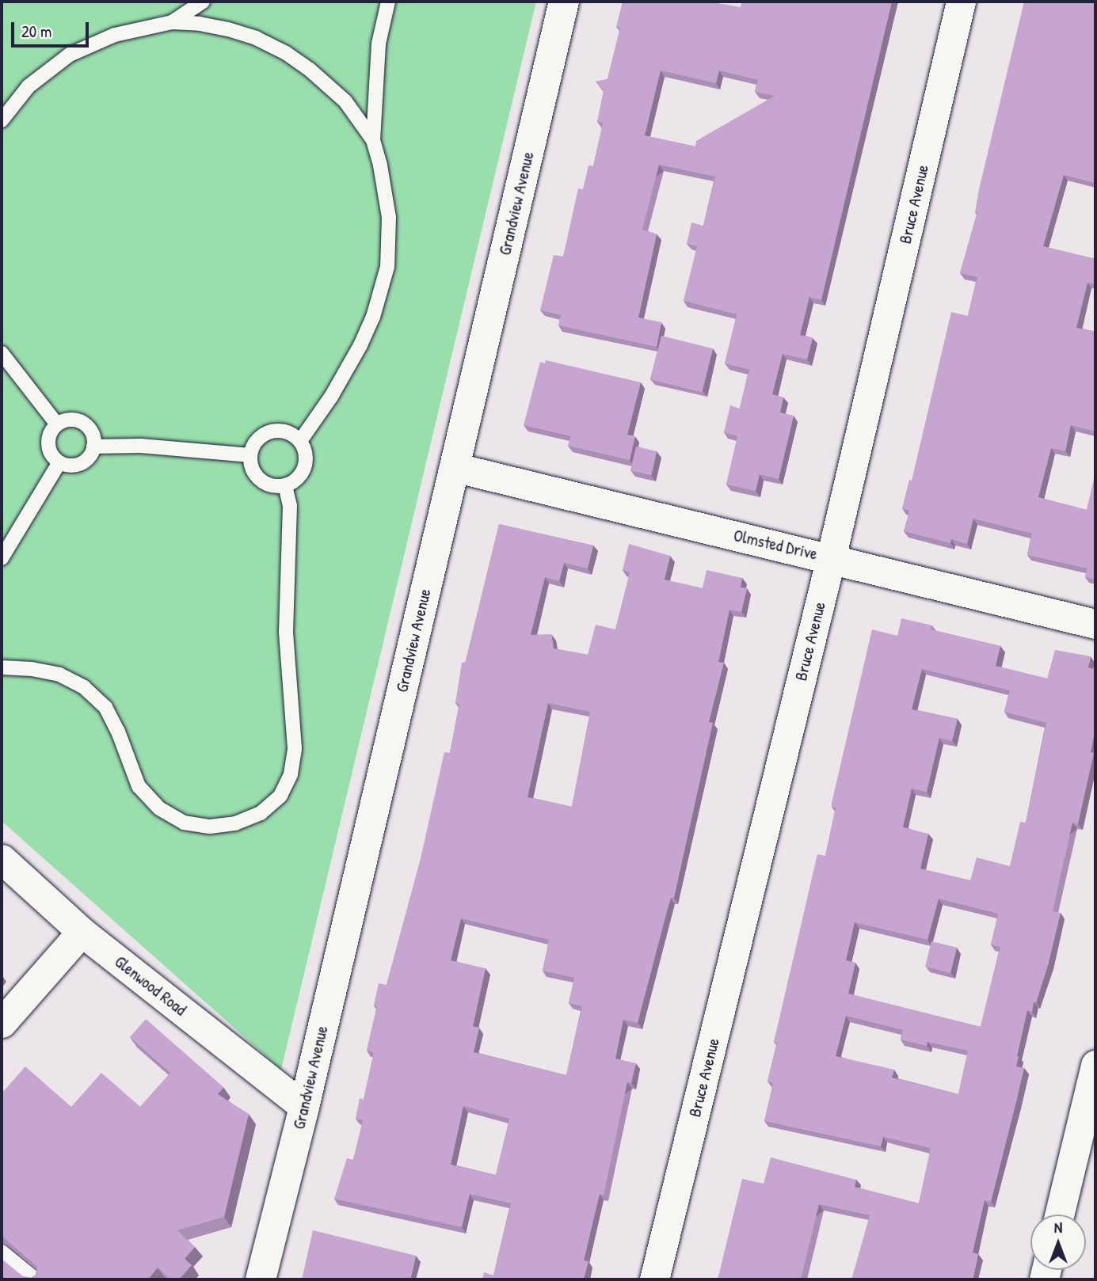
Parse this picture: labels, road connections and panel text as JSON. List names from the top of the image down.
{
  "streets": {
    "street": [
      "Grandview Avenue",
      "Bruce Avenue",
      "Olmsted Drive",
      "Glenwood Road"
    ]
  },
  "crossings": [
    ["Grandview Avenue", "Olmsted Drive"],
    ["Grandview Avenue", "Glenwood Road"],
    ["Bruce Avenue", "Olmsted Drive"]
  ],
  "scale_bar": "20 m",
  "north": "top"
}
